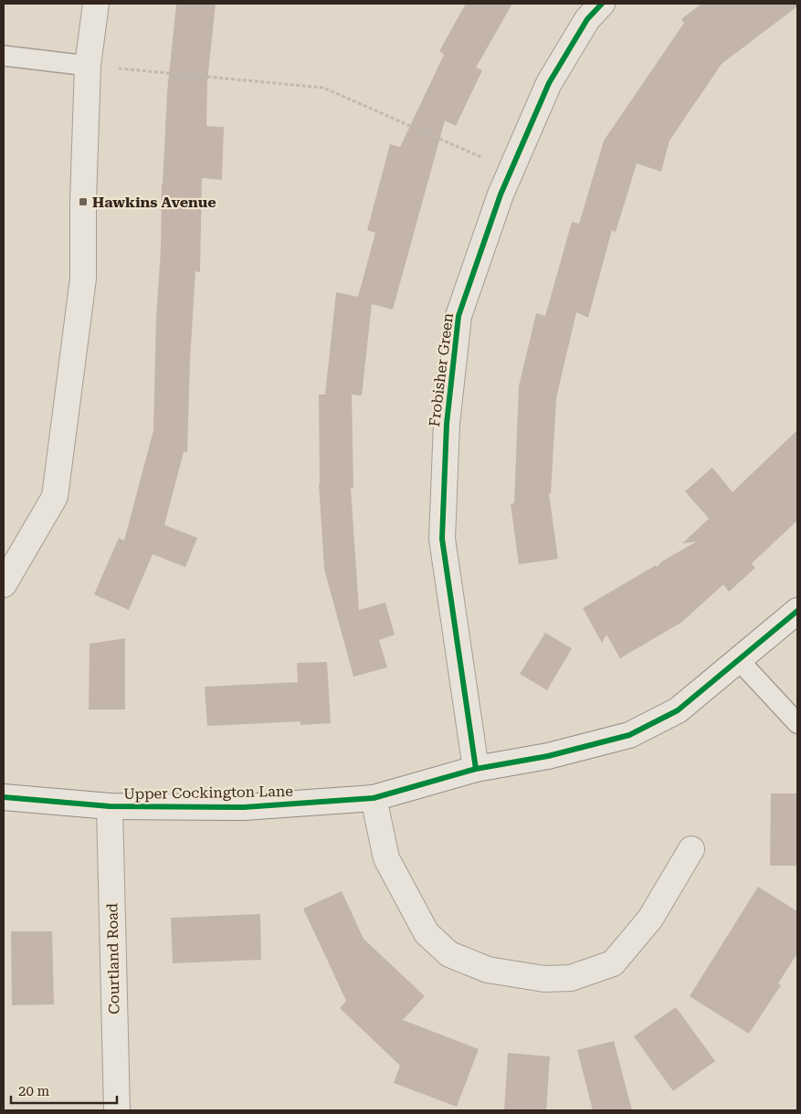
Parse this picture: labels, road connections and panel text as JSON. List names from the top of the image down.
{
  "streets": {
    "street": ["Frobisher Green", "Upper Cockington Lane", "Courtland Road"]
  },
  "crossings": [
    ["Frobisher Green", "Upper Cockington Lane"],
    ["Upper Cockington Lane", "Courtland Road"]
  ],
  "places": {
    "transit": ["Hawkins Avenue"]
  },
  "scale_bar": "20 m"
}
